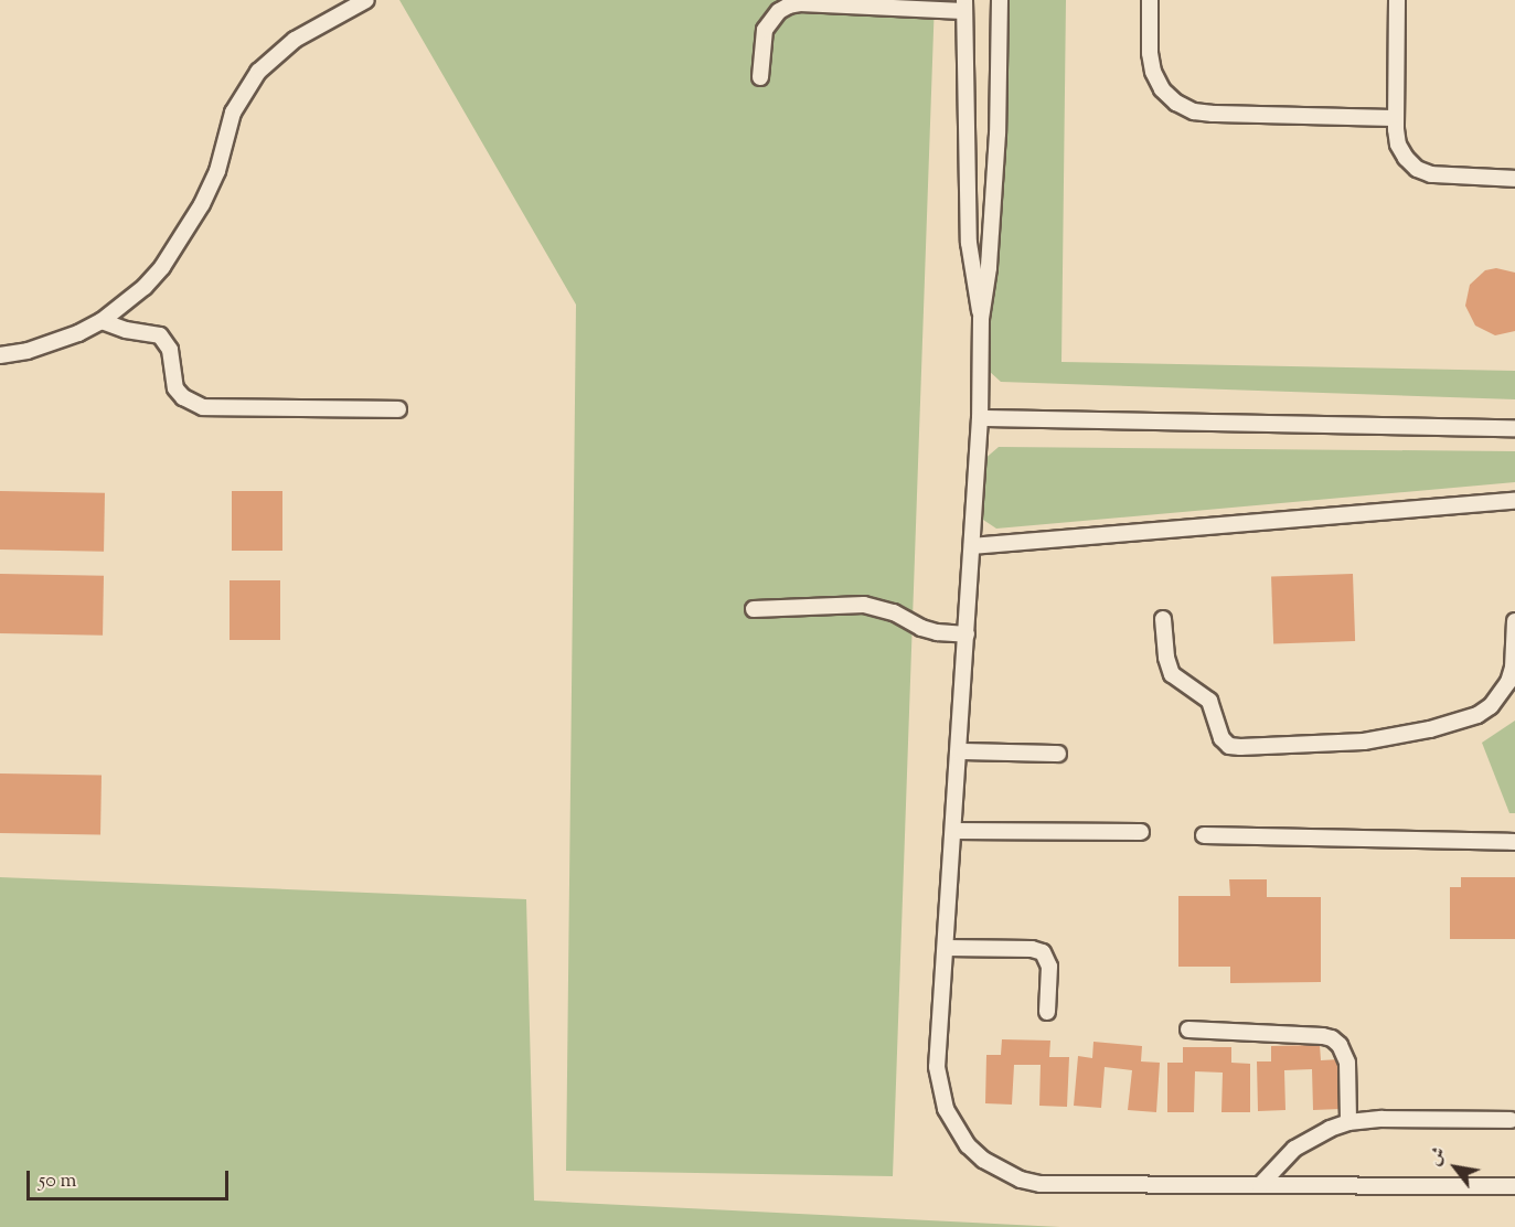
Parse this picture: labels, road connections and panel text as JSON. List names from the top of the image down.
{
  "scale_bar": "50 m",
  "north": "top left"
}
